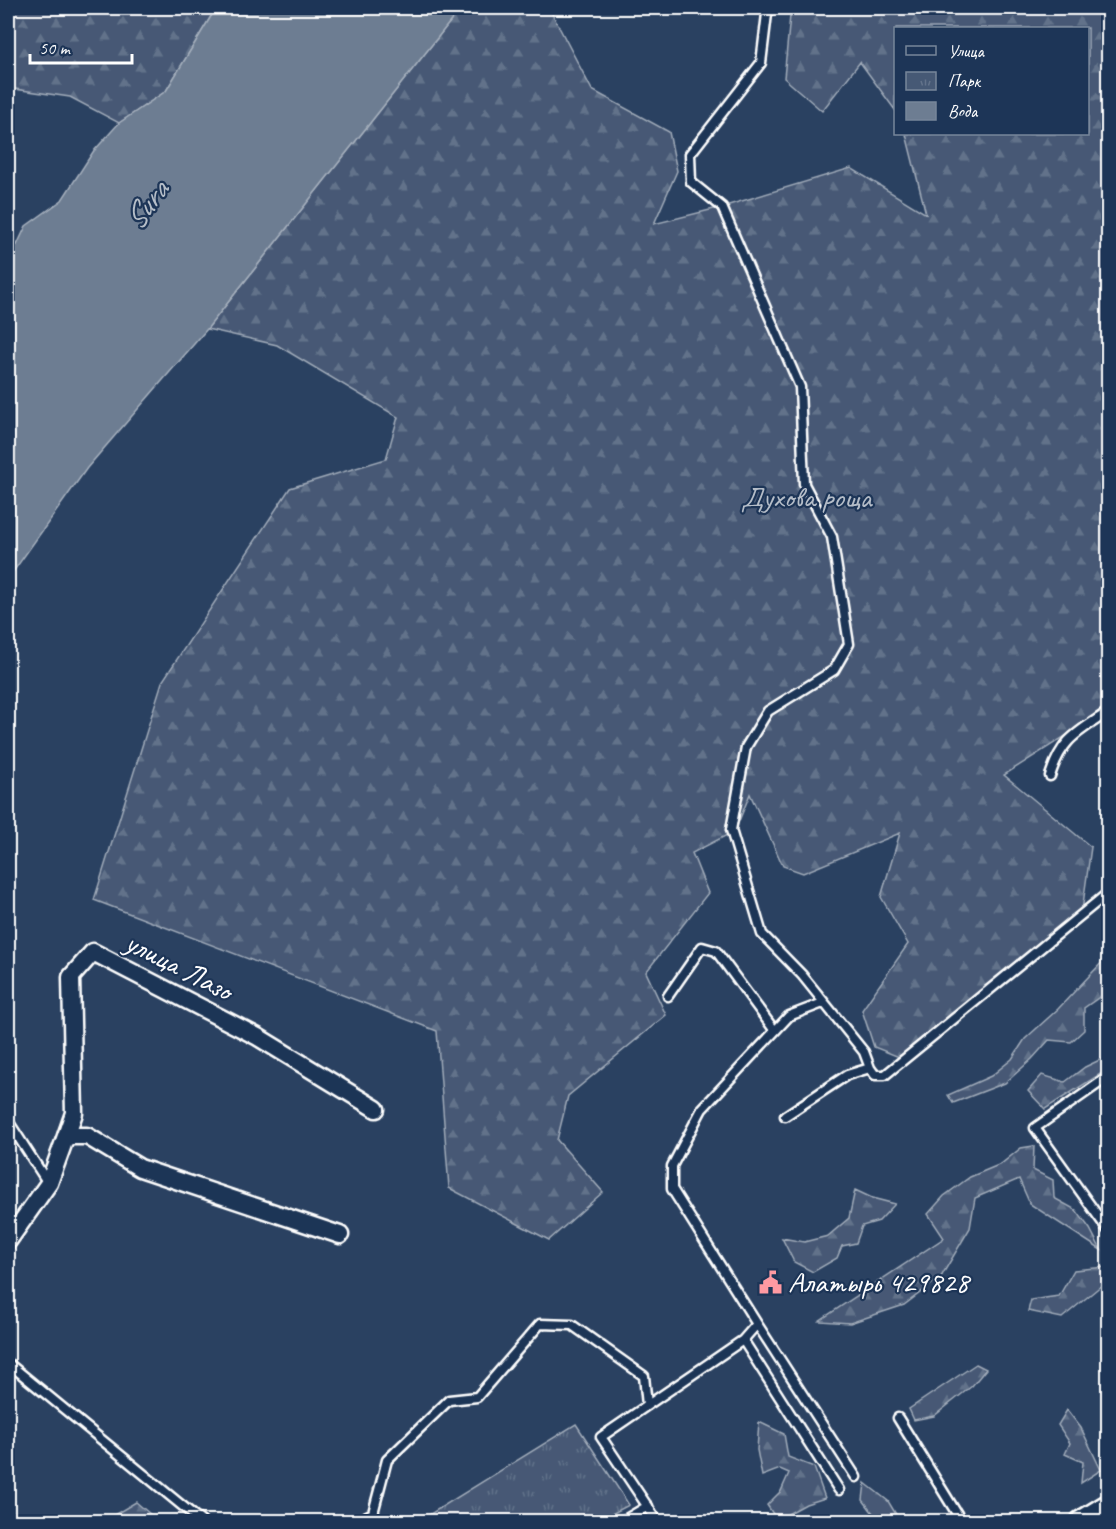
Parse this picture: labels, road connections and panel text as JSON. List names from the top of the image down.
{
  "streets": {
    "street": ["улица Лазо"]
  },
  "water": ["Sura"],
  "parks": ["Духова роща"],
  "places": {
    "public building": ["Алатырь 429828"]
  },
  "legend": ["Улица", "Парк", "Вода"],
  "scale_bar": "50 m"
}
